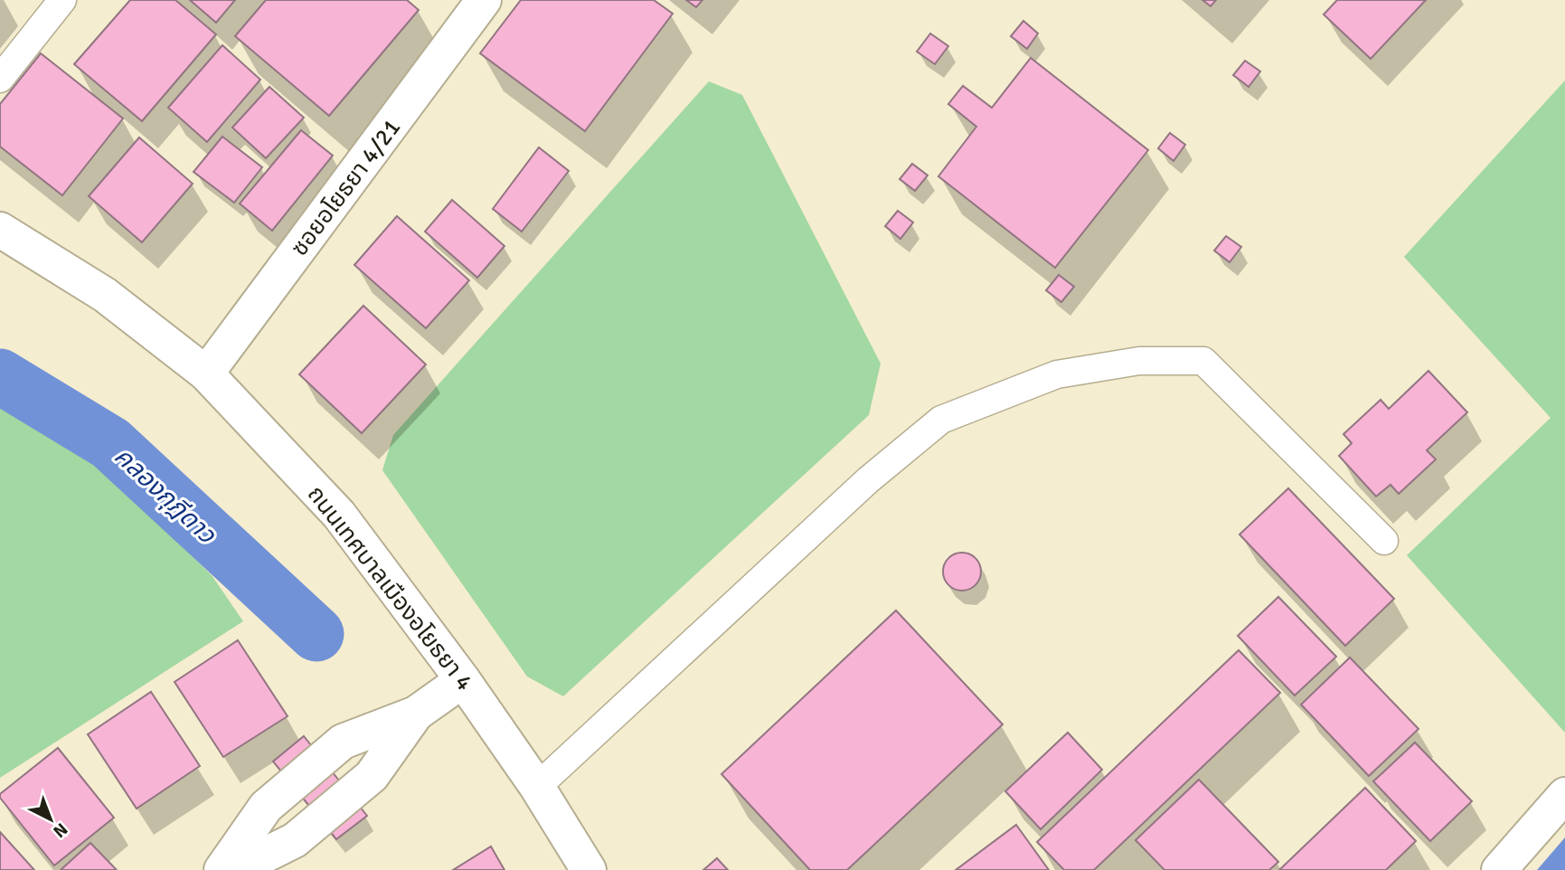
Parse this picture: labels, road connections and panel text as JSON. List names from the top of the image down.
{
  "streets": {
    "street": ["ซอยอโยธยา 4/21", "ถนนเทศบาลเมืองอโยธยา 4"]
  },
  "crossings": [
    ["ซอยอโยธยา 4/21", "ถนนเทศบาลเมืองอโยธยา 4"]
  ],
  "water": ["คลองกุฎีดาว"],
  "north": "bottom right"
}
